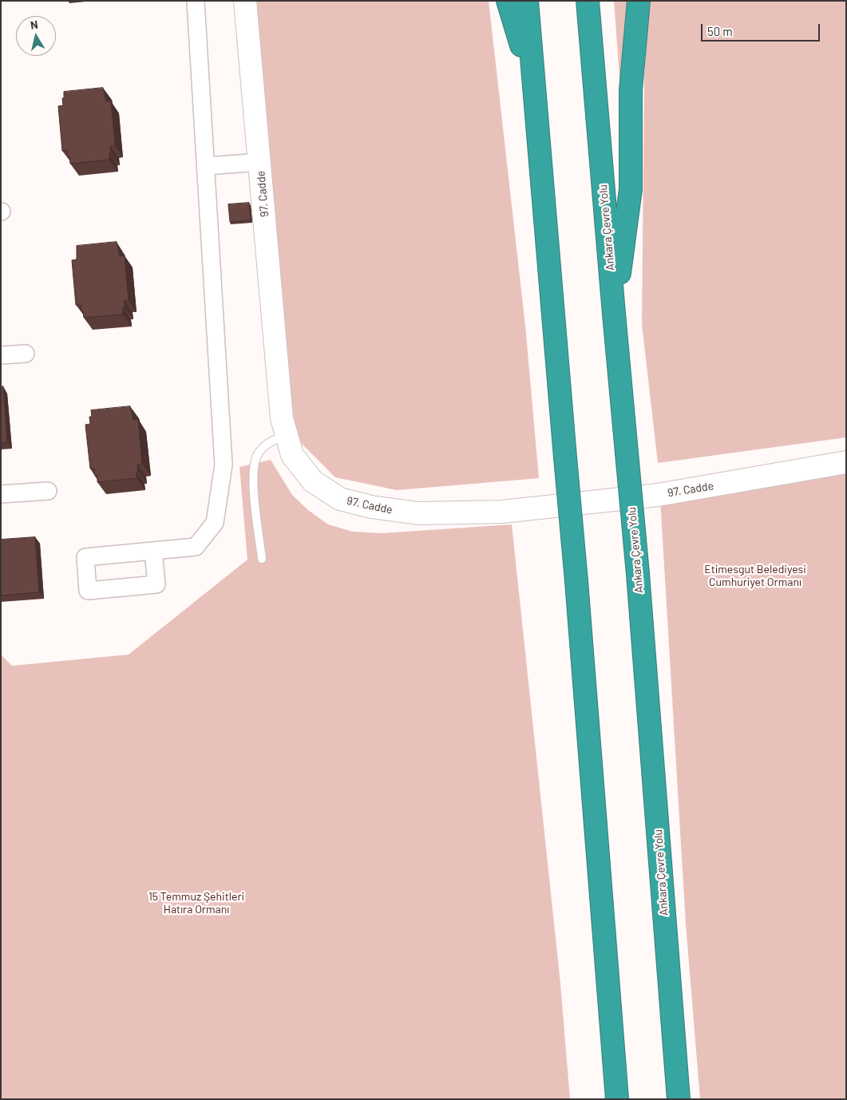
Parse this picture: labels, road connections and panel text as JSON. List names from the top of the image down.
{
  "streets": {
    "highway": ["Ankara Çevre Yolu"],
    "street": ["97. Cadde"]
  },
  "parks": ["Etimesgut Belediyesi Cumhuriyet Ormanı", "15 Temmuz Şehitleri Hatıra Ormanı"],
  "scale_bar": "50 m",
  "north": "top"
}
